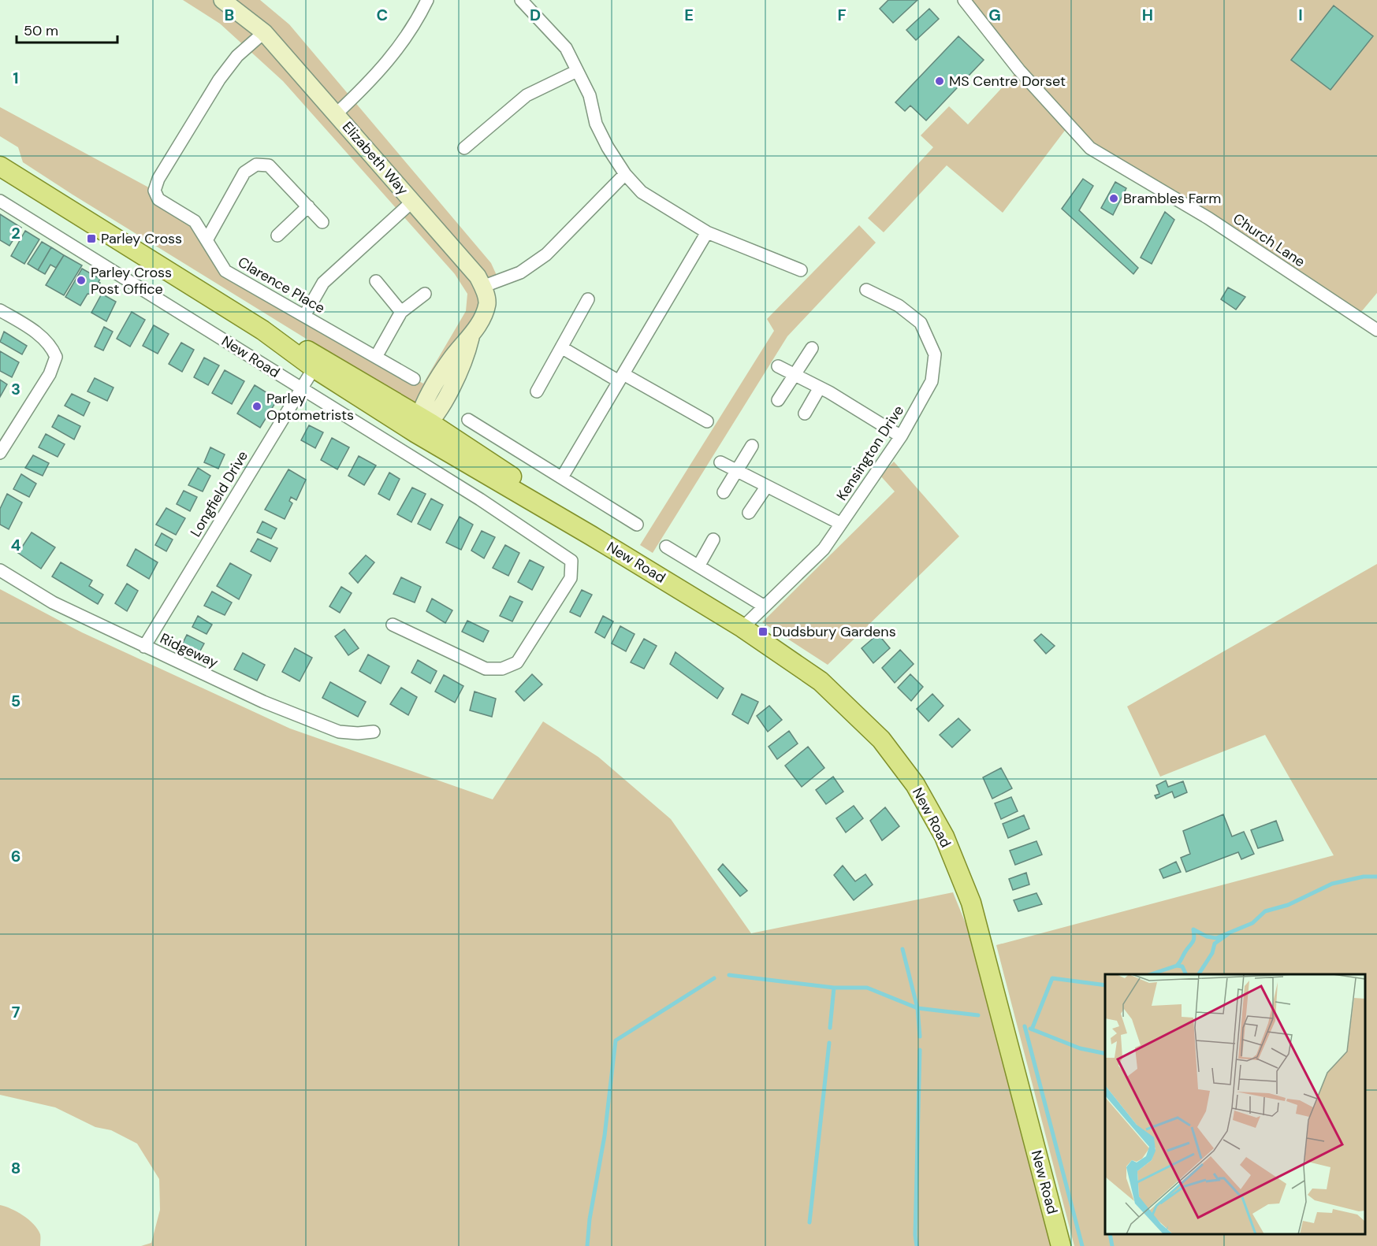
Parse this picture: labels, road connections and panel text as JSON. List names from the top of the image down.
{
  "streets": {
    "main road": ["New Road"],
    "street": [
      "Elizabeth Way",
      "Church Lane",
      "Clarence Place",
      "Kensington Drive",
      "Longfield Drive",
      "Ridgeway"
    ]
  },
  "crossings": [
    ["Elizabeth Way", "Clarence Place"],
    ["Elizabeth Way", "New Road"],
    ["New Road", "Kensington Drive"],
    ["New Road", "Longfield Drive"],
    ["Longfield Drive", "Ridgeway"]
  ],
  "places": {
    "other": [
      "MS Centre Dorset",
      "Brambles Farm",
      "Parley Cross Post Office",
      "Parley Optometrists"
    ],
    "transit": ["Parley Cross", "Dudsbury Gardens"]
  },
  "scale_bar": "50 m",
  "grid": {
    "columns": [
      "B",
      "C",
      "D",
      "E",
      "F",
      "G",
      "H",
      "I"
    ],
    "rows": [
      "1",
      "2",
      "3",
      "4",
      "5",
      "6",
      "7",
      "8"
    ]
  }
}
